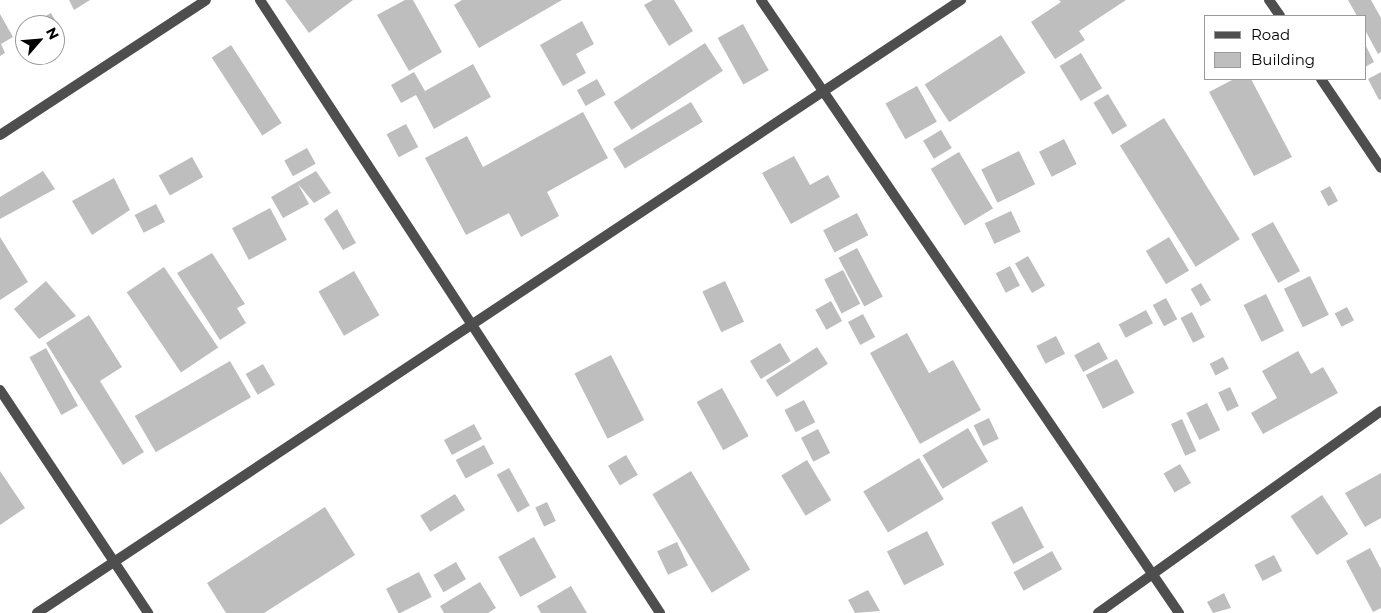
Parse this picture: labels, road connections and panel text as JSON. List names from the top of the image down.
{
  "legend": ["Road", "Building"],
  "north": "top right"
}
